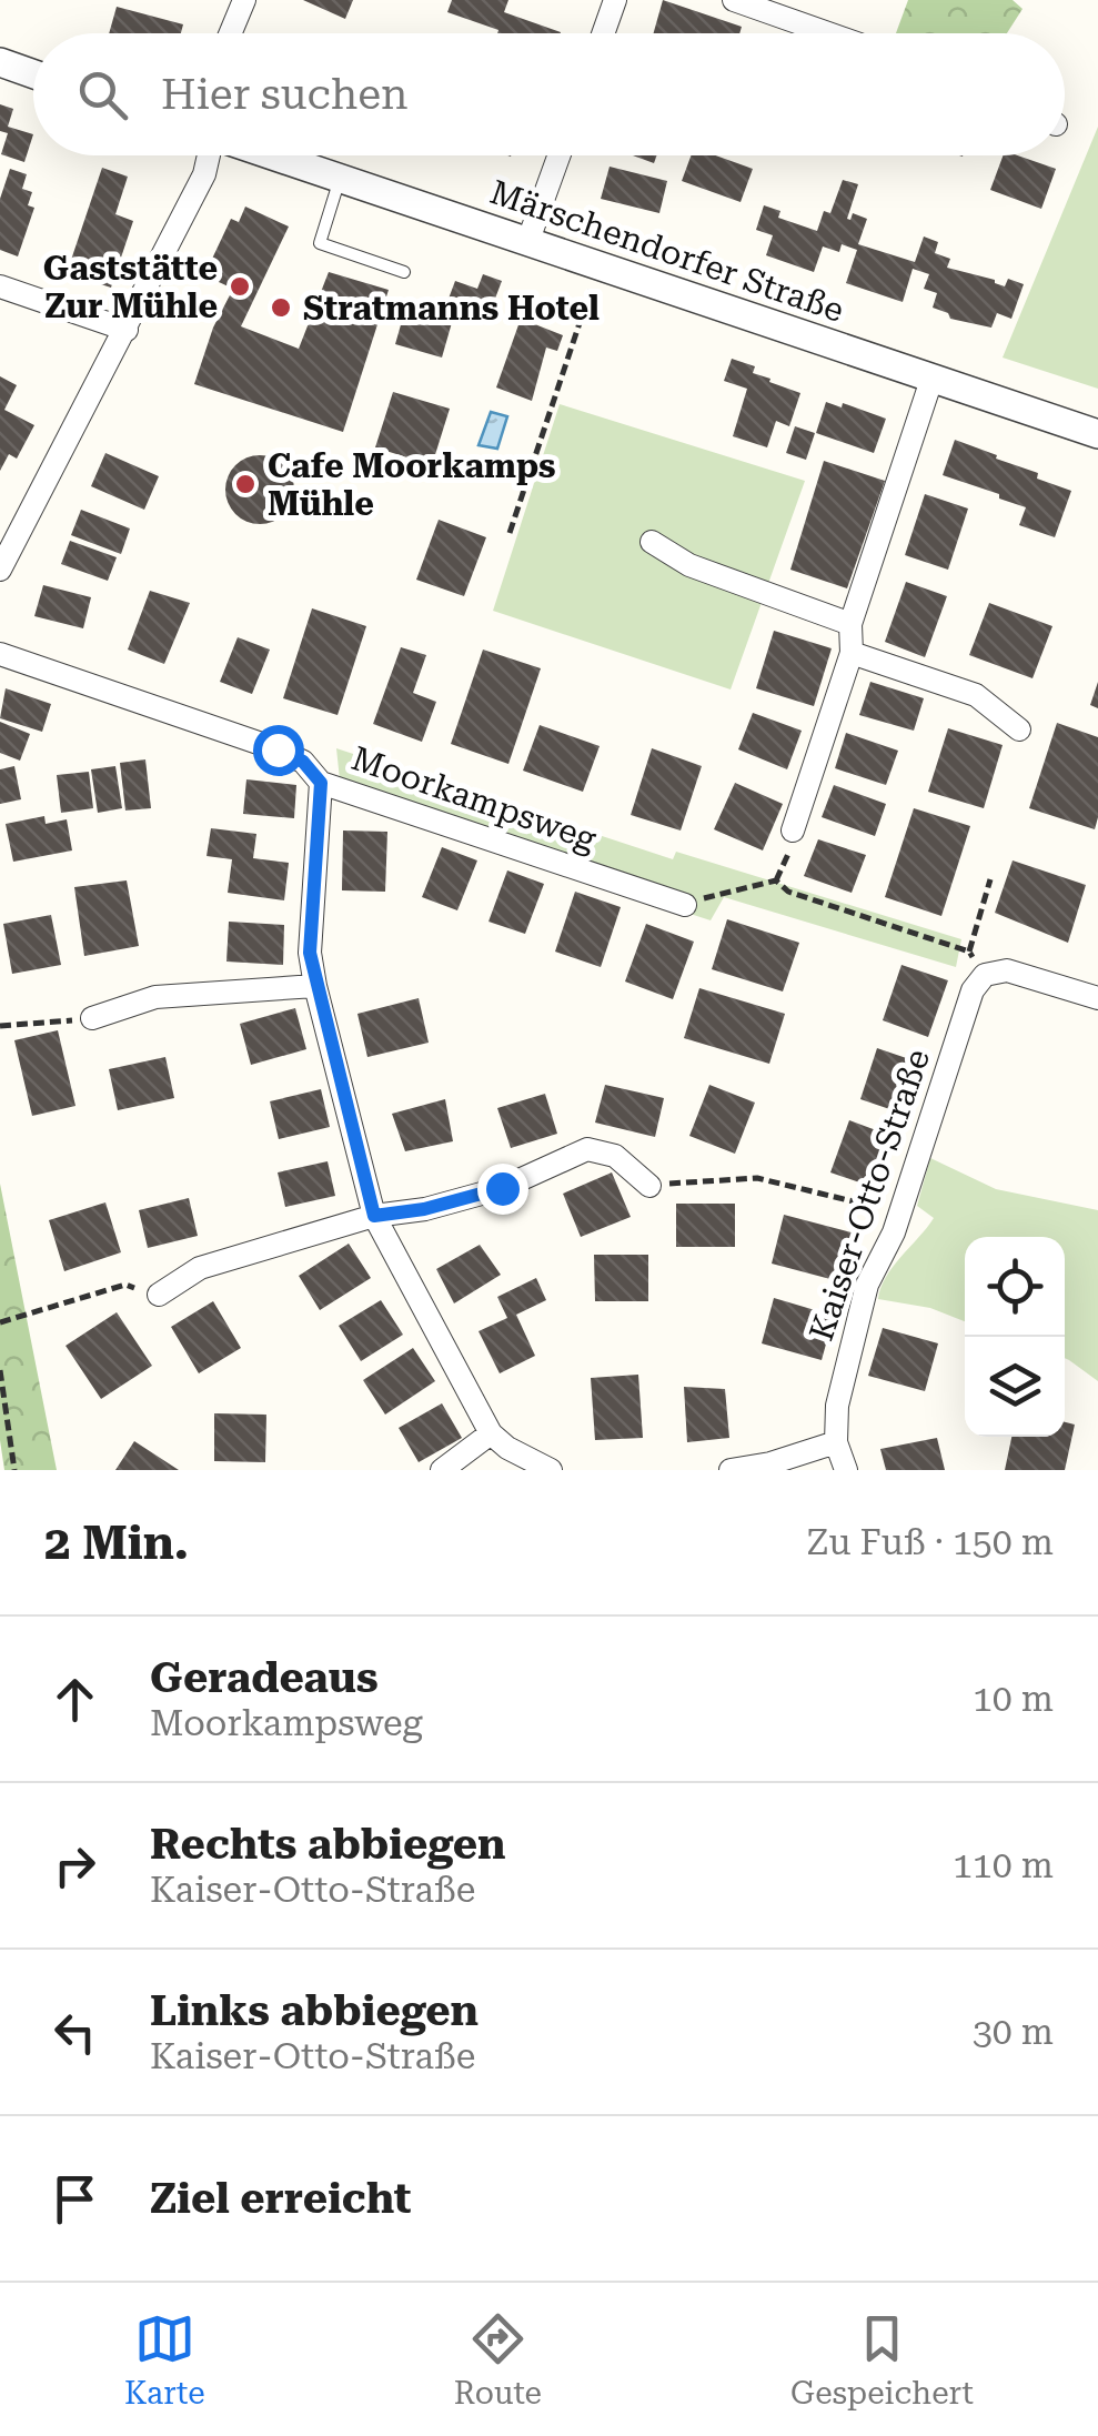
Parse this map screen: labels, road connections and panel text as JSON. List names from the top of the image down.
{
  "streets": {
    "street": ["Märschendorfer Straße", "Moorkampsweg", "Kaiser-Otto-Straße"]
  },
  "places": ["Gaststätte Zur Mühle", "Stratmanns Hotel", "Cafe Moorkamps Mühle"],
  "page": {
    "search": "Hier suchen",
    "heading": ["2 Min.", "Zu Fuß · 150 m"],
    "list": [
      ["Geradeaus", "Moorkampsweg", "10 m"],
      ["Rechts abbiegen", "Kaiser-Otto-Straße", "110 m"],
      ["Links abbiegen", "Kaiser-Otto-Straße", "30 m"],
      "Ziel erreicht"
    ],
    "nav": ["Karte", "Route", "Gespeichert"]
  }
}
